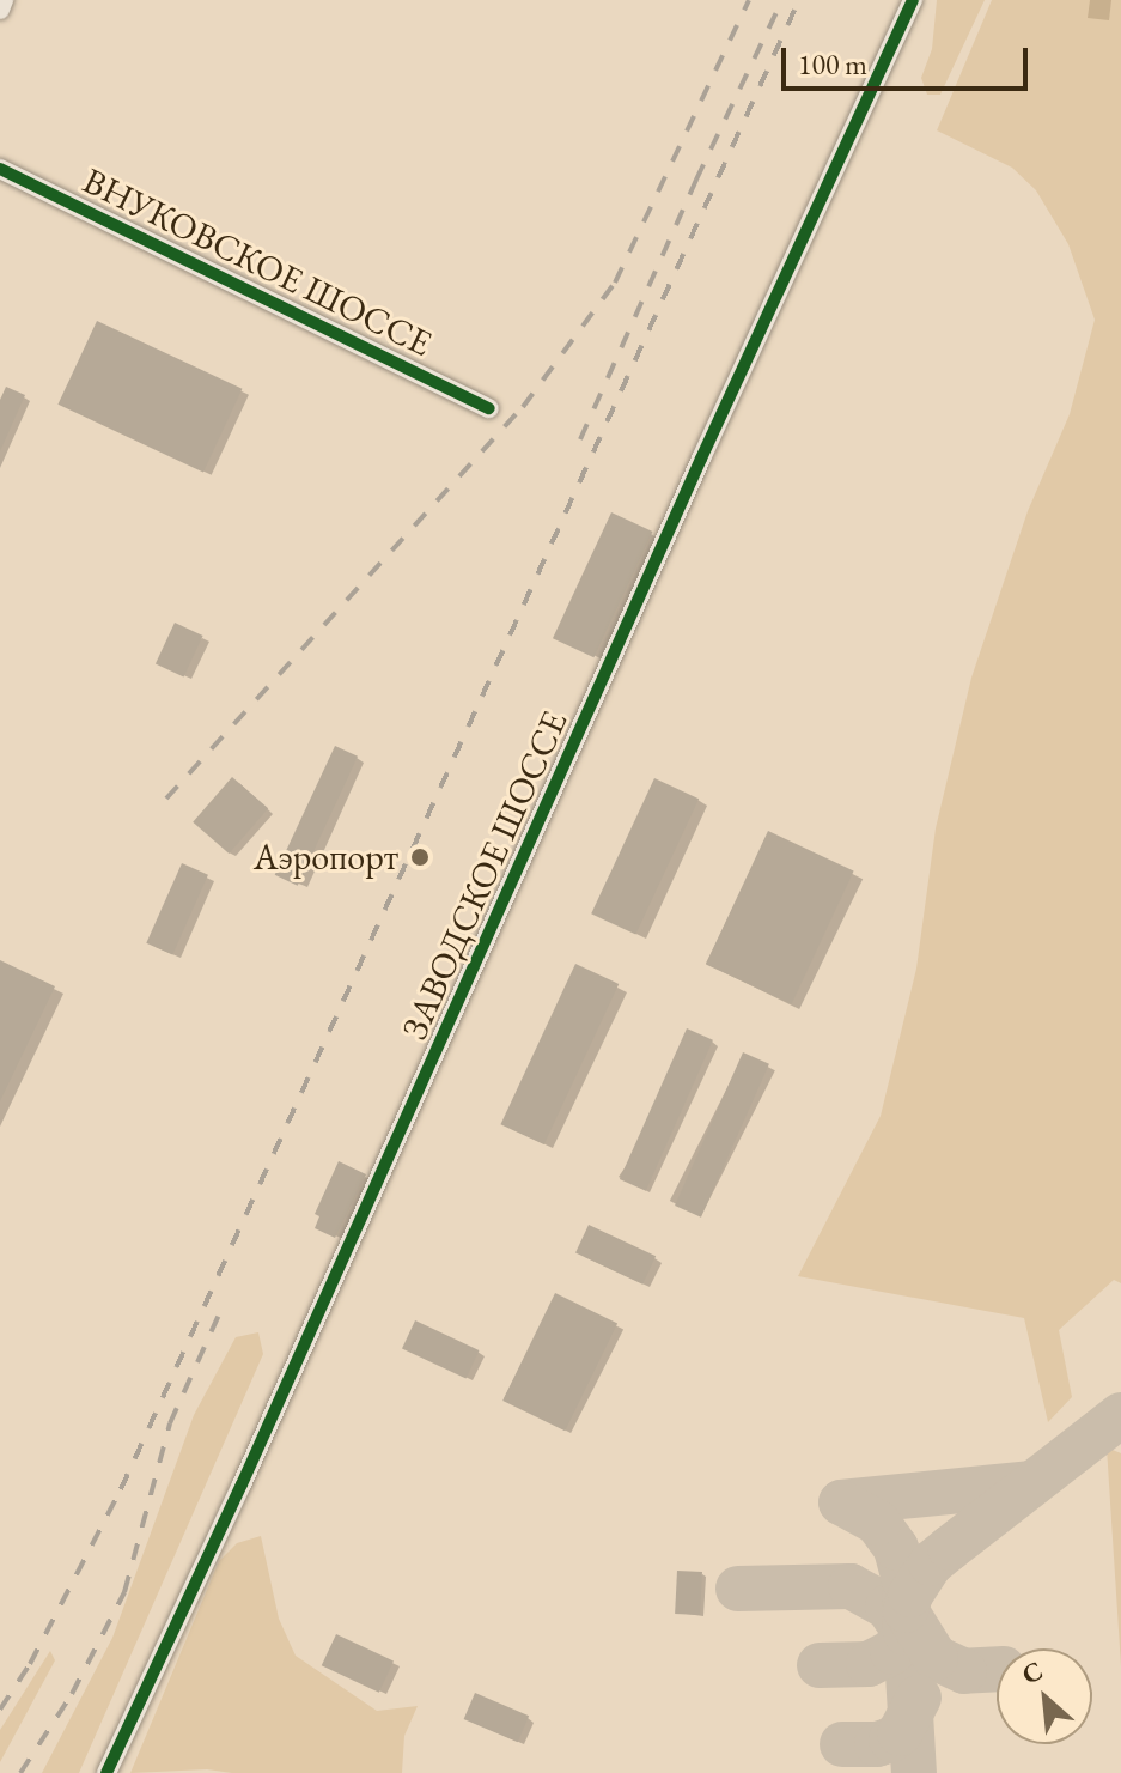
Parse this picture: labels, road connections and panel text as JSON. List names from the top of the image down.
{
  "streets": {
    "street": ["ВНУКОВСКОЕ ШОССЕ", "ЗАВОДСКОЕ ШОССЕ"]
  },
  "places": ["Аэропорт"],
  "scale_bar": "100 m",
  "north": "top left"
}
